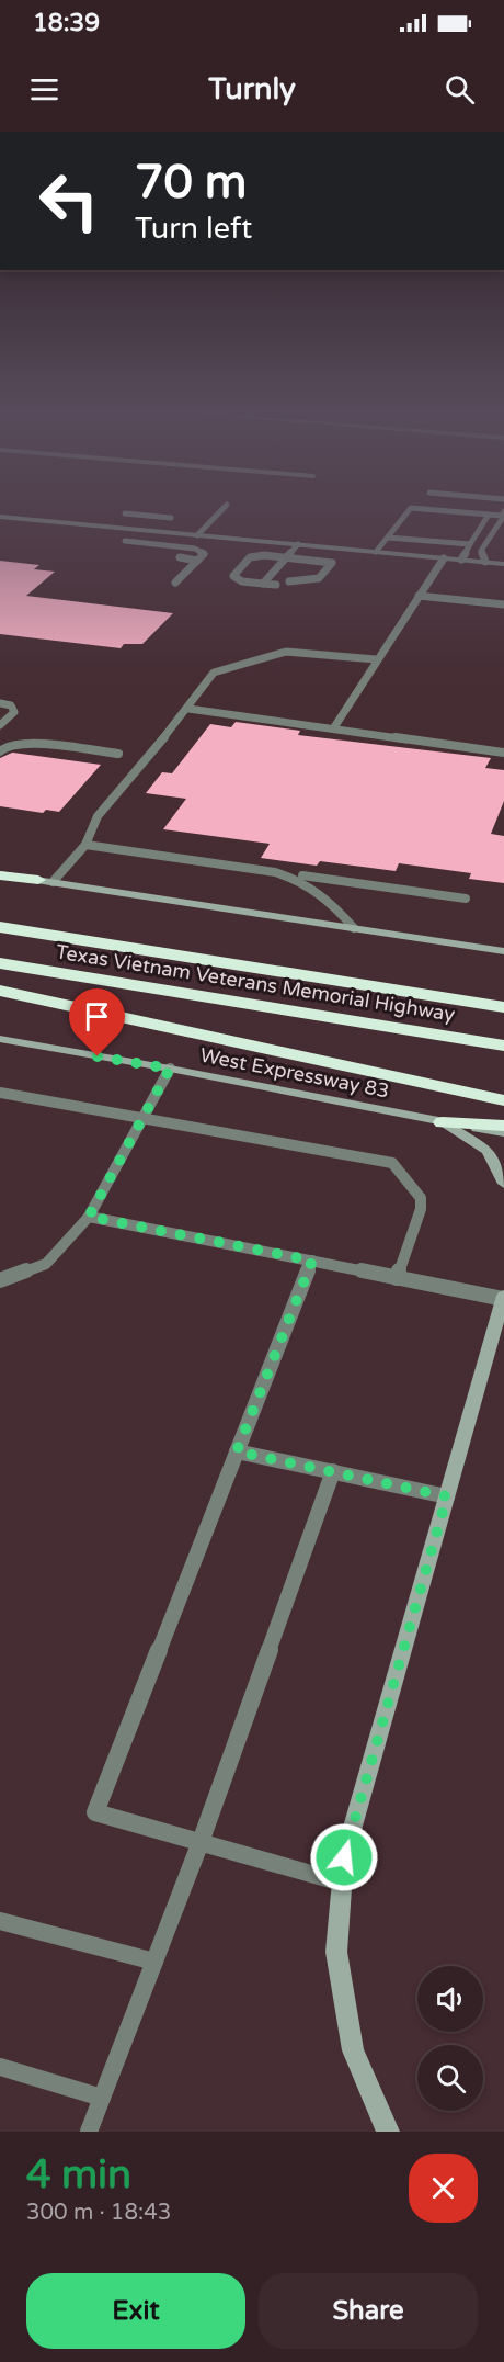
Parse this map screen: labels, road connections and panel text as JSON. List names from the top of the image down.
{
  "streets": {
    "highway": ["Texas Vietnam Veterans Memorial Highway"],
    "main road": ["West Expressway 83"]
  },
  "page": {
    "status": "18:39",
    "header": "Turnly",
    "turn": ["70 m", "Turn left"],
    "heading": ["4 min", "300 m · 18:43"],
    "buttons": ["Exit", "Share"]
  }
}
